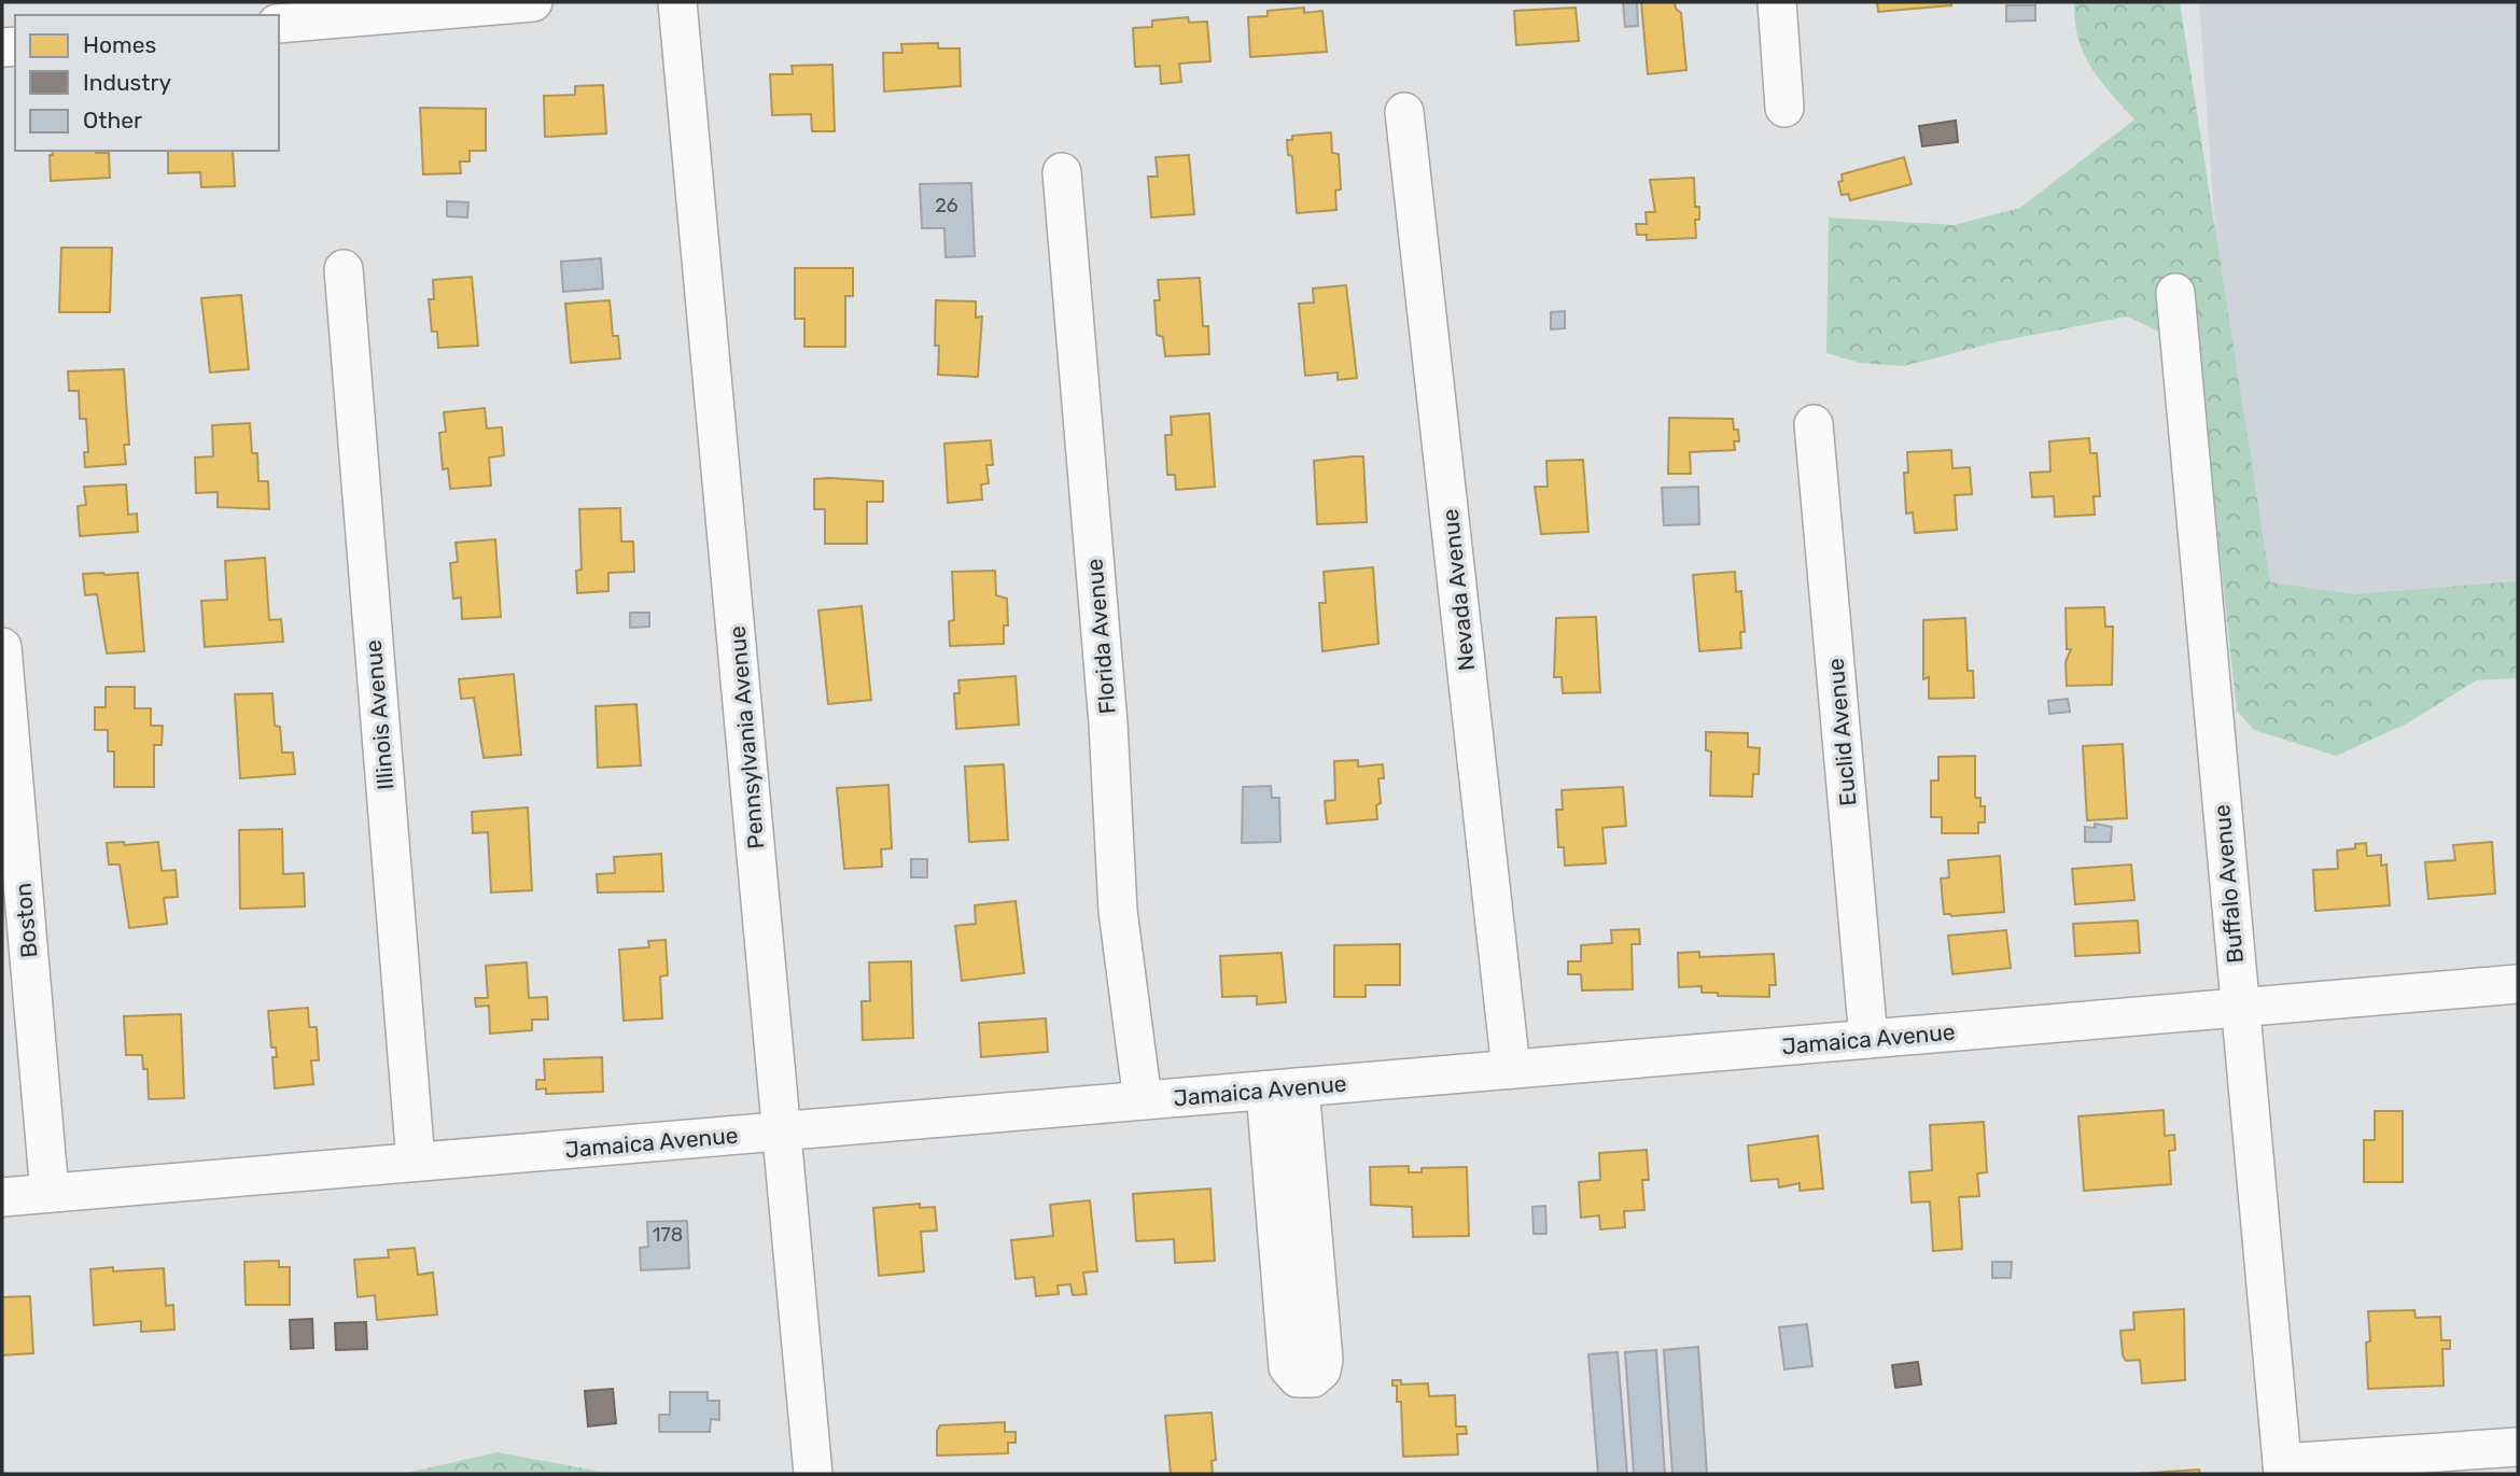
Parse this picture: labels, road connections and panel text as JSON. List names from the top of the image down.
{
  "streets": {
    "street": [
      "Nevada Avenue",
      "Florida Avenue",
      "Illinois Avenue",
      "Euclid Avenue",
      "Pennsylvania Avenue",
      "Buffalo Avenue",
      "Boston",
      "Jamaica Avenue"
    ]
  },
  "crossings": [
    ["Nevada Avenue", "Jamaica Avenue"],
    ["Florida Avenue", "Jamaica Avenue"],
    ["Illinois Avenue", "Jamaica Avenue"],
    ["Euclid Avenue", "Jamaica Avenue"],
    ["Pennsylvania Avenue", "Jamaica Avenue"],
    ["Buffalo Avenue", "Jamaica Avenue"],
    ["Boston", "Jamaica Avenue"]
  ],
  "house_numbers": ["26", "178"],
  "legend": ["Homes", "Industry", "Other"]
}
